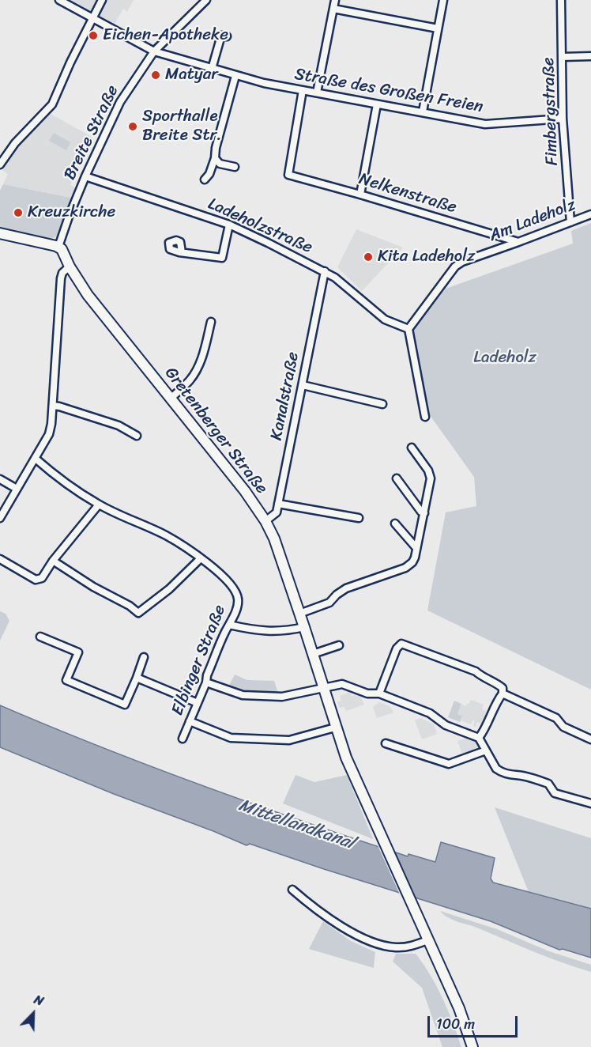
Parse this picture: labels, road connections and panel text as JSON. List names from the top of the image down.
{
  "streets": {
    "main road": ["Gretenberger Straße"],
    "street": [
      "Straße des Großen Freien",
      "Fimbergstraße",
      "Breite Straße",
      "Nelkenstraße",
      "Am Ladeholz",
      "Ladeholzstraße",
      "Kanalstraße",
      "Elbinger Straße"
    ]
  },
  "crossings": [
    ["Straße des Großen Freien", "Fimbergstraße"],
    ["Straße des Großen Freien", "Breite Straße"],
    ["Straße des Großen Freien", "Nelkenstraße"],
    ["Fimbergstraße", "Am Ladeholz"],
    ["Breite Straße", "Ladeholzstraße"],
    ["Breite Straße", "Gretenberger Straße"],
    ["Nelkenstraße", "Am Ladeholz"],
    ["Am Ladeholz", "Ladeholzstraße"],
    ["Ladeholzstraße", "Kanalstraße"],
    ["Kanalstraße", "Gretenberger Straße"]
  ],
  "water": ["Mittellandkanal"],
  "parks": ["Ladeholz"],
  "places": [
    "Eichen-Apotheke",
    "Matyar",
    "Sporthalle Breite Str.",
    "Kreuzkirche",
    "Kita Ladeholz"
  ],
  "scale_bar": "100 m",
  "north": "top right"
}
